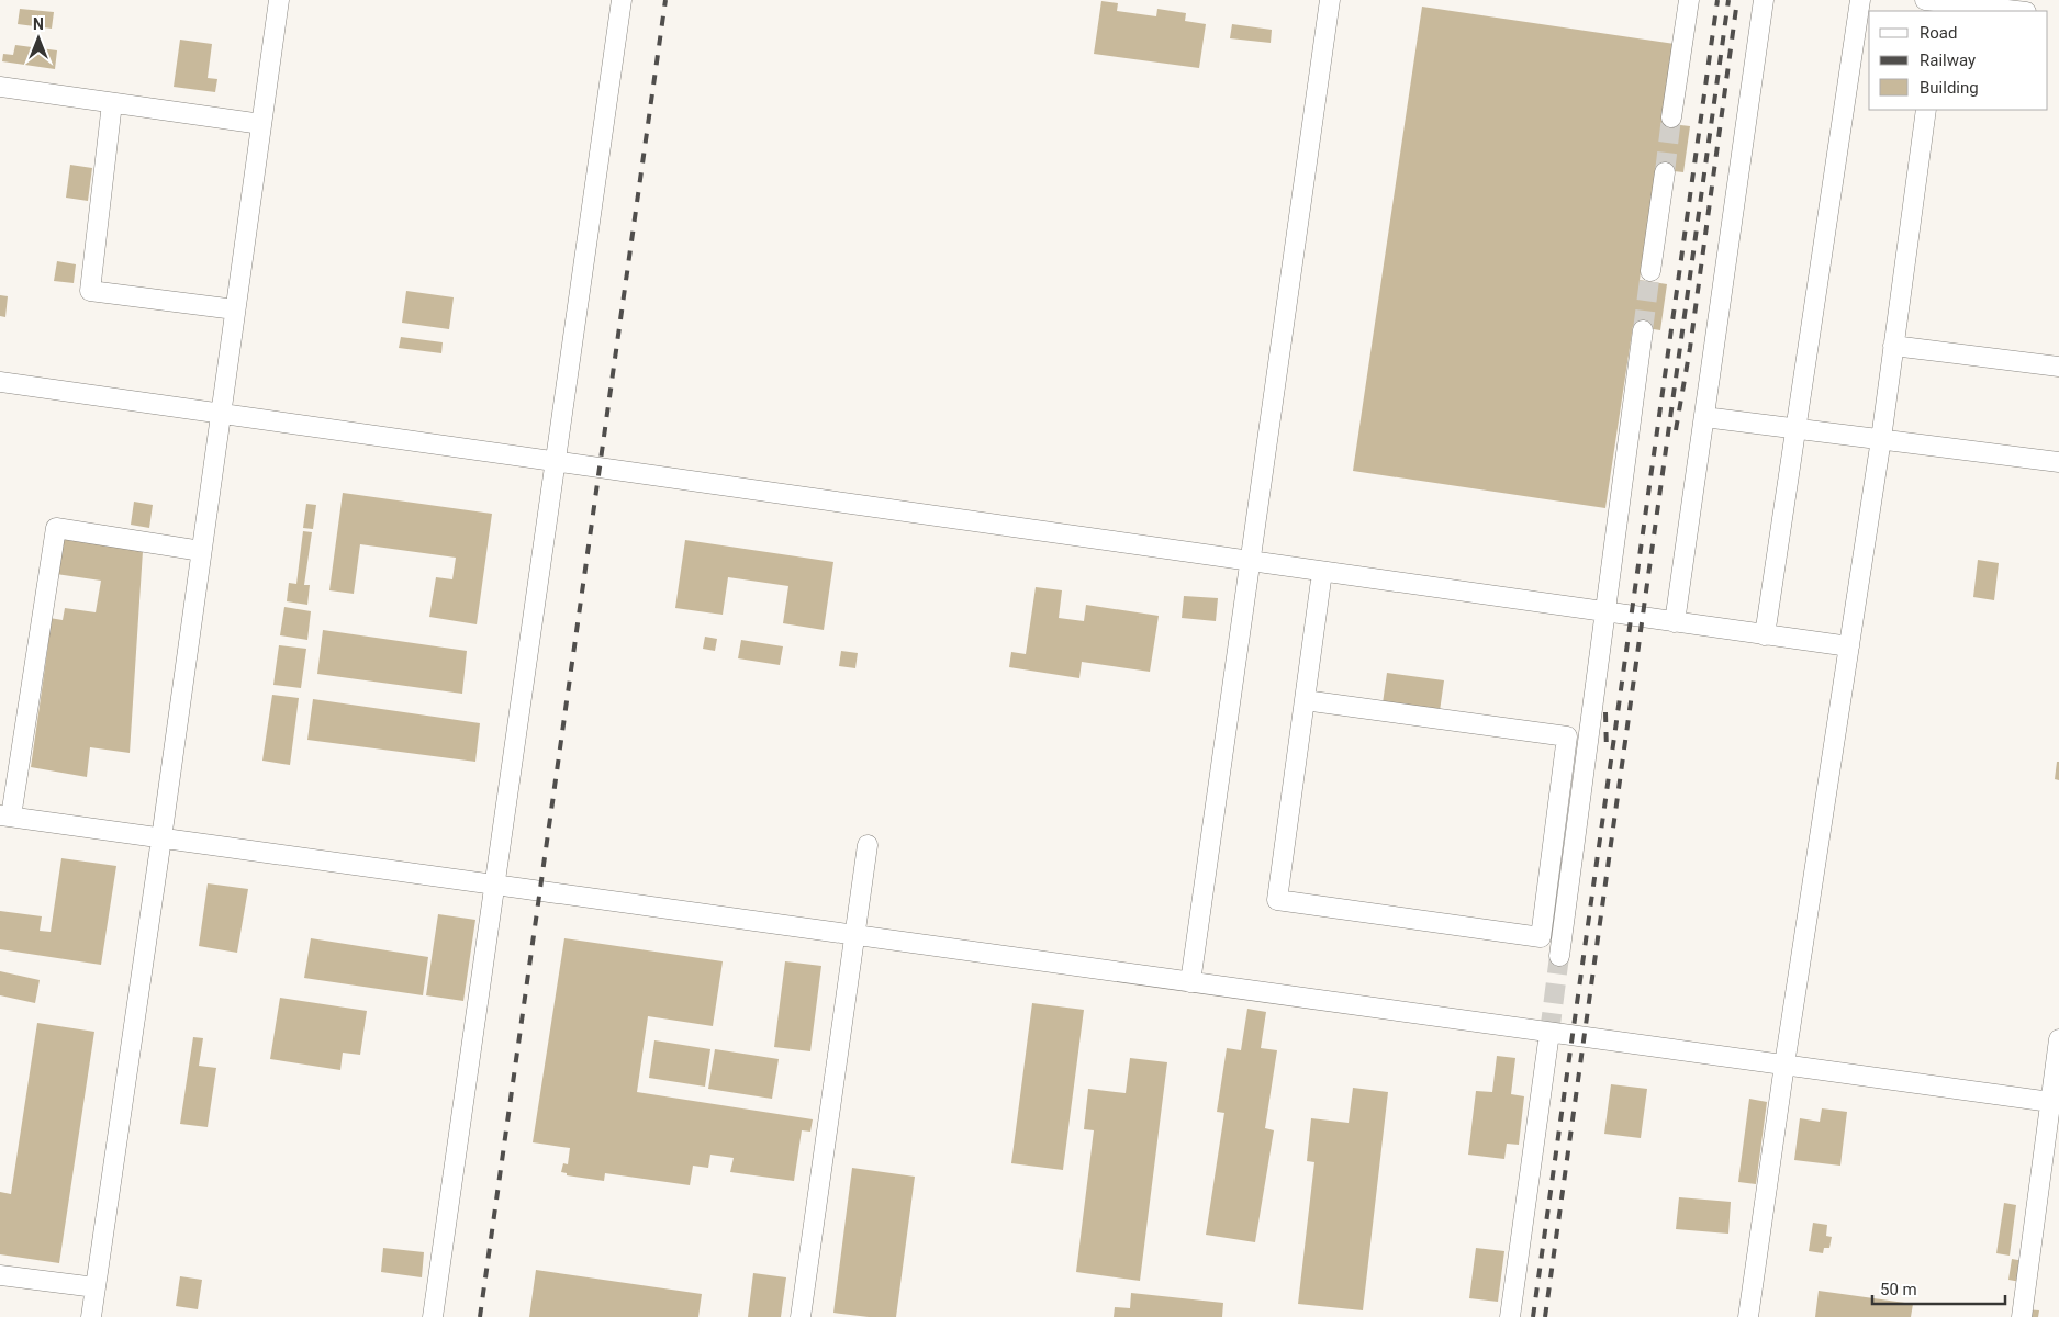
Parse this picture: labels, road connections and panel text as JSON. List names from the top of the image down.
{
  "legend": ["Road", "Railway", "Building"],
  "scale_bar": "50 m",
  "north": "top"
}
